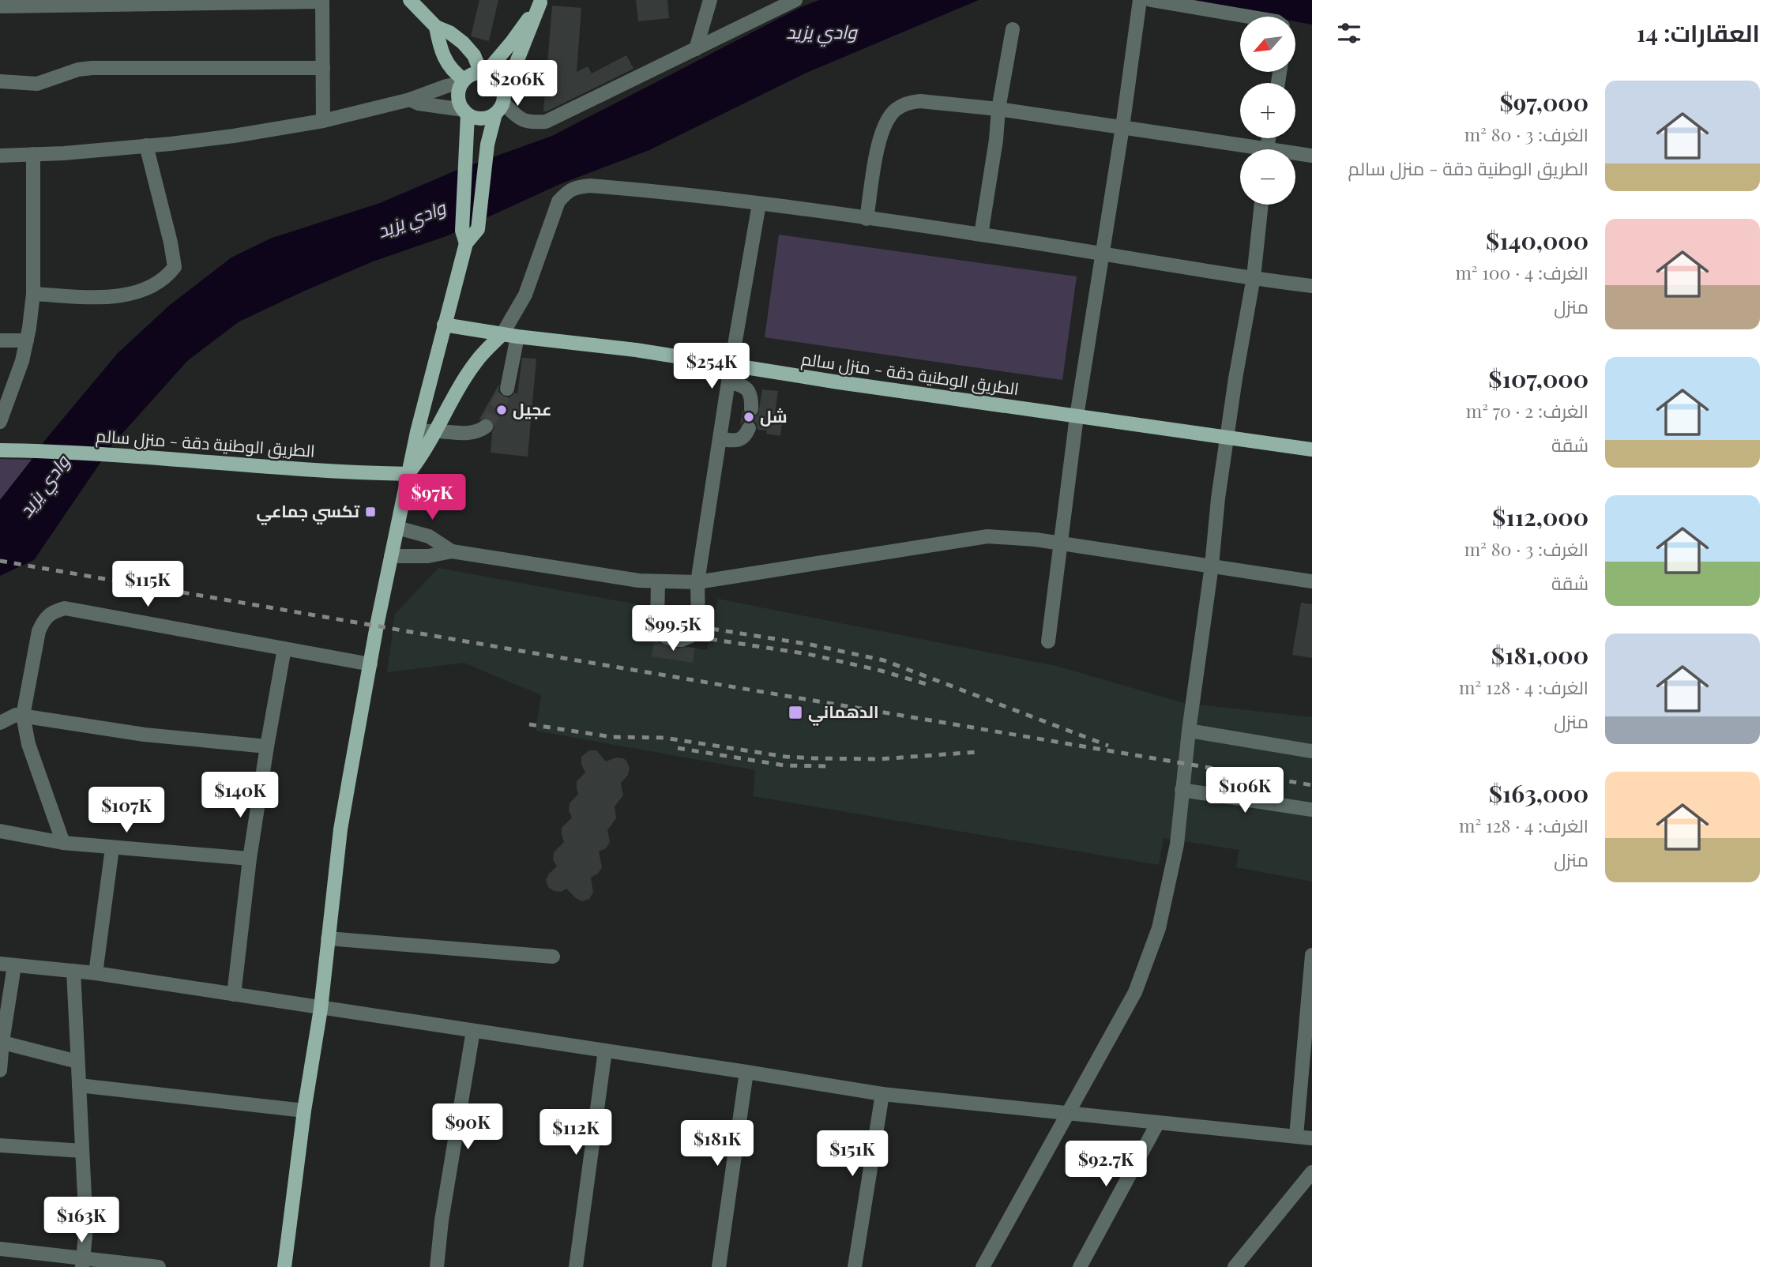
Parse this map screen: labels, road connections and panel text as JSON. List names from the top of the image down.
{
  "streets": {
    "main road": ["الطريق الوطنية دقة - منزل سالم"]
  },
  "water": ["وادي يزيد"],
  "places": {
    "other": ["عجيل", "شل"],
    "transit": ["تكسي جماعي", "الدهماني"]
  },
  "north": "bottom left",
  "page": {
    "heading": "العقارات: 14",
    "map_buttons": ["+", "−"],
    "price": [
      "$206K",
      "$254K",
      "$97K",
      "$115K",
      "$99.5K",
      "$106K",
      "$140K",
      "$107K",
      "$90K",
      "$112K",
      "$181K",
      "$151K",
      "$92.7K",
      "$163K"
    ],
    "list": [
      {
        "name": "$97,000",
        "note": "الغرف: 3 · 80 m² · الطريق الوطنية دقة - منزل سالم"
      },
      {
        "name": "$140,000",
        "note": "الغرف: 4 · 100 m² · منزل"
      },
      {
        "name": "$107,000",
        "note": "الغرف: 2 · 70 m² · شقة"
      },
      {
        "name": "$112,000",
        "note": "الغرف: 3 · 80 m² · شقة"
      },
      {
        "name": "$181,000",
        "note": "الغرف: 4 · 128 m² · منزل"
      },
      {
        "name": "$163,000",
        "note": "الغرف: 4 · 128 m² · منزل"
      }
    ]
  }
}
